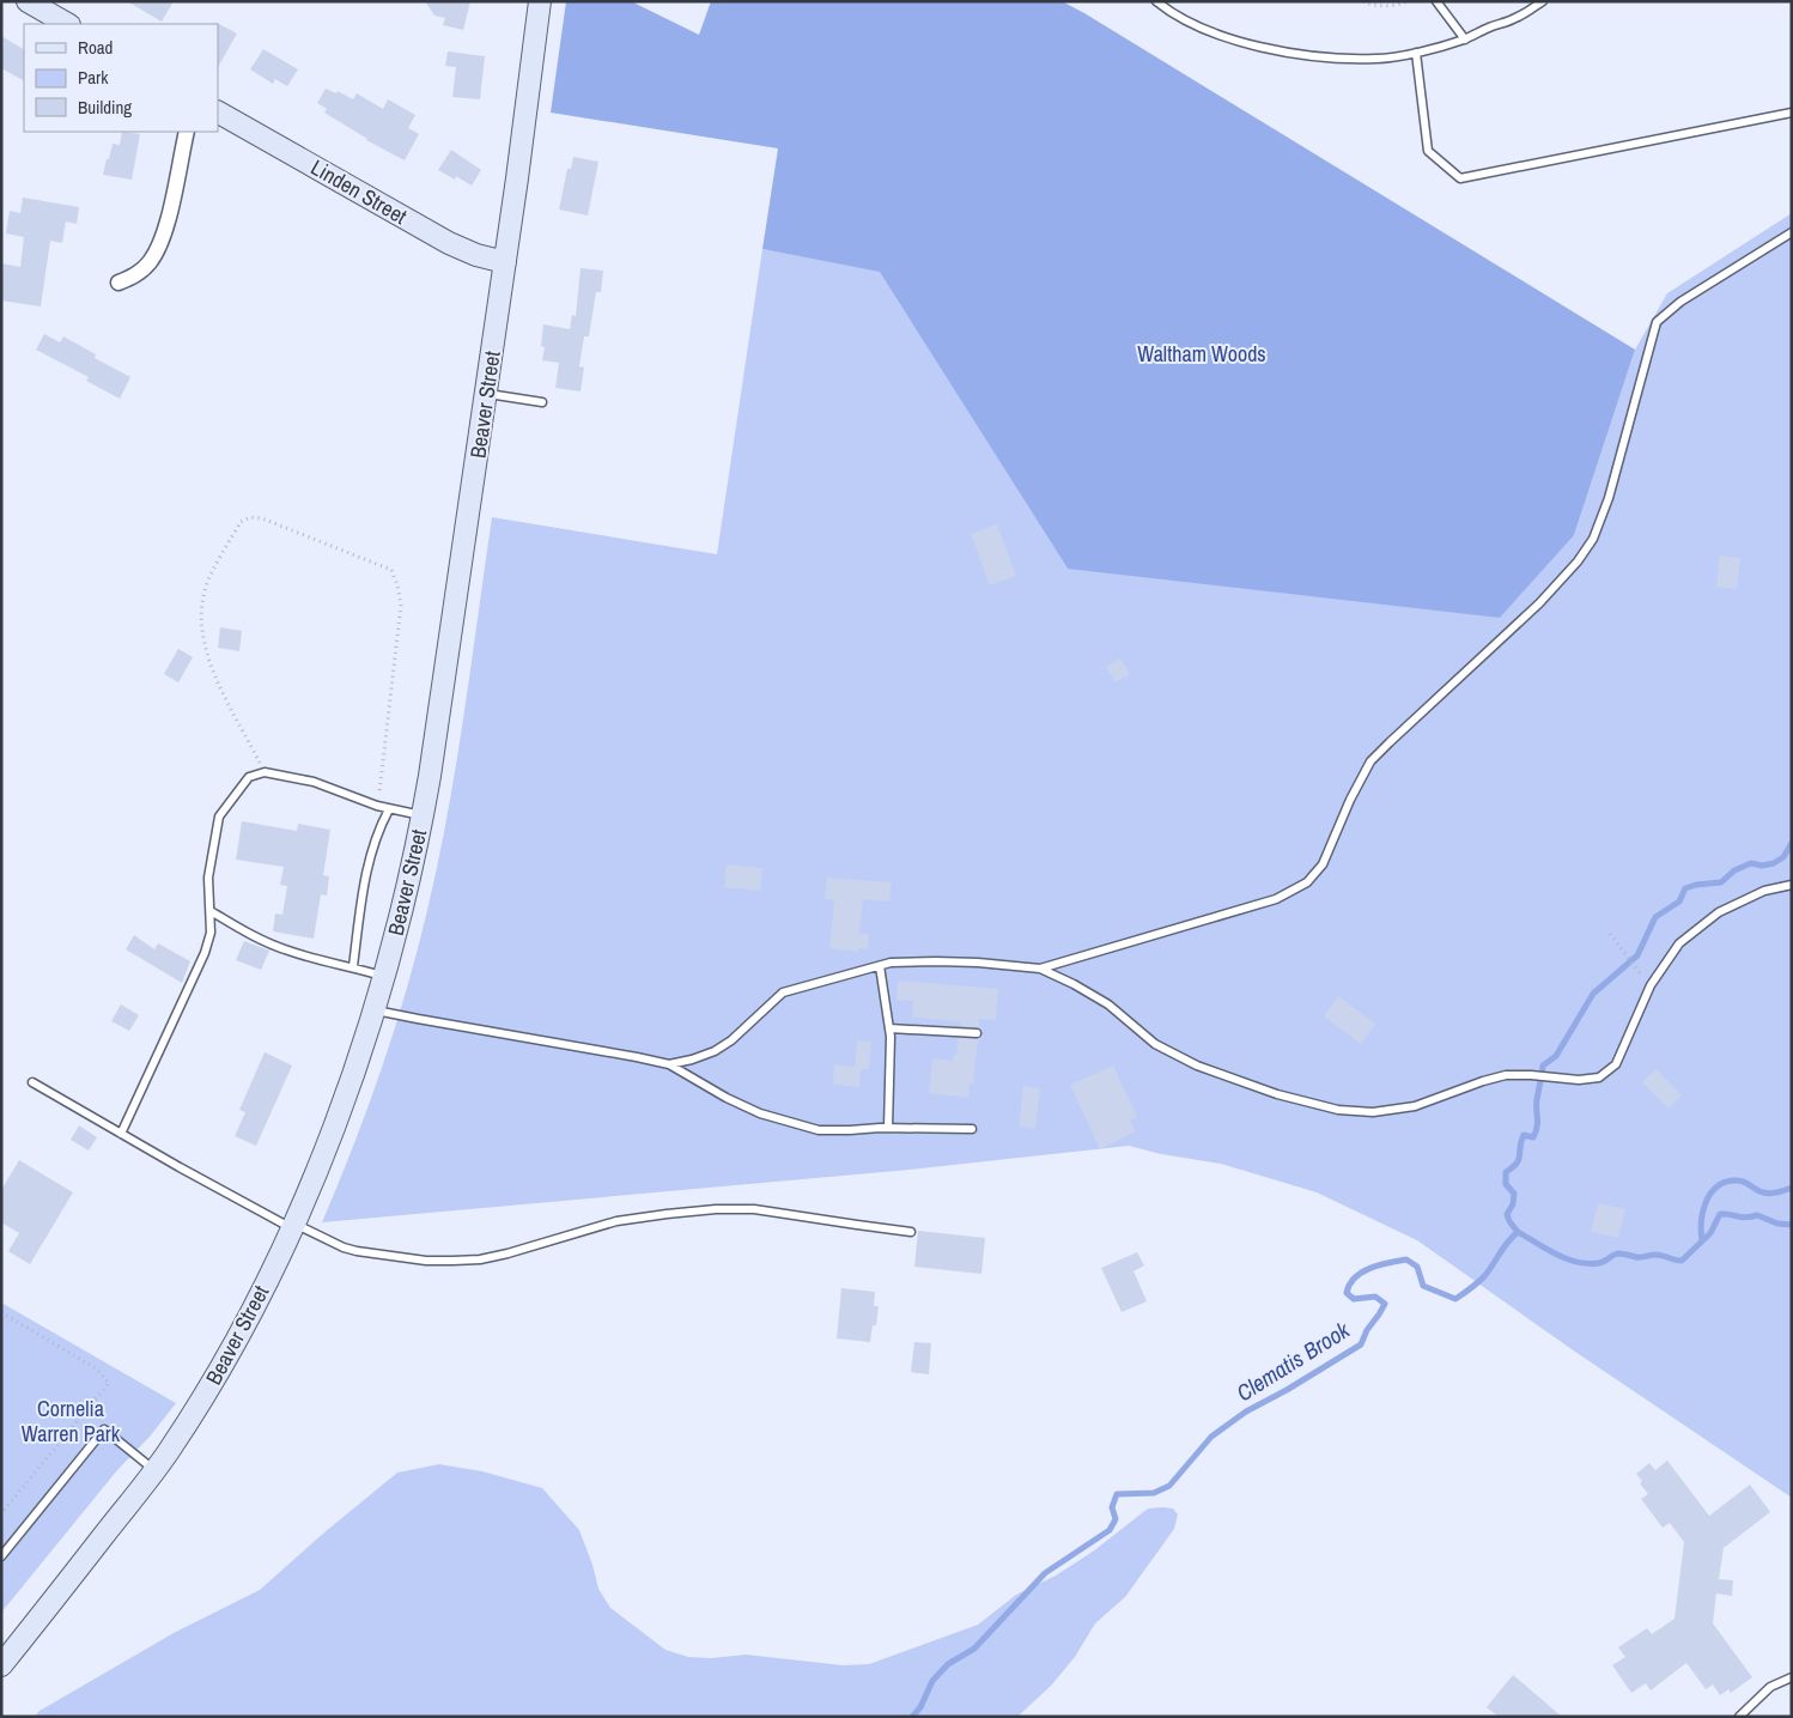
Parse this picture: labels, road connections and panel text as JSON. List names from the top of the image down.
{
  "streets": {
    "main road": ["Linden Street", "Beaver Street"]
  },
  "crossings": [
    ["Linden Street", "Beaver Street"]
  ],
  "water": ["Clematis Brook"],
  "parks": ["Waltham Woods", "Cornelia Warren Park"],
  "legend": ["Road", "Park", "Building"]
}
